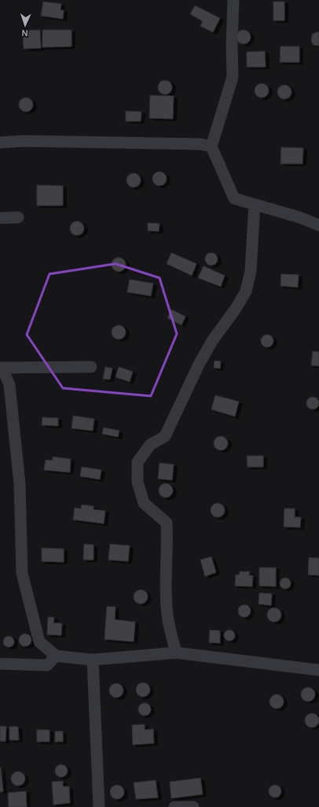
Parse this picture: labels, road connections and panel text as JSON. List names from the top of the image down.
{
  "north": "bottom"
}
